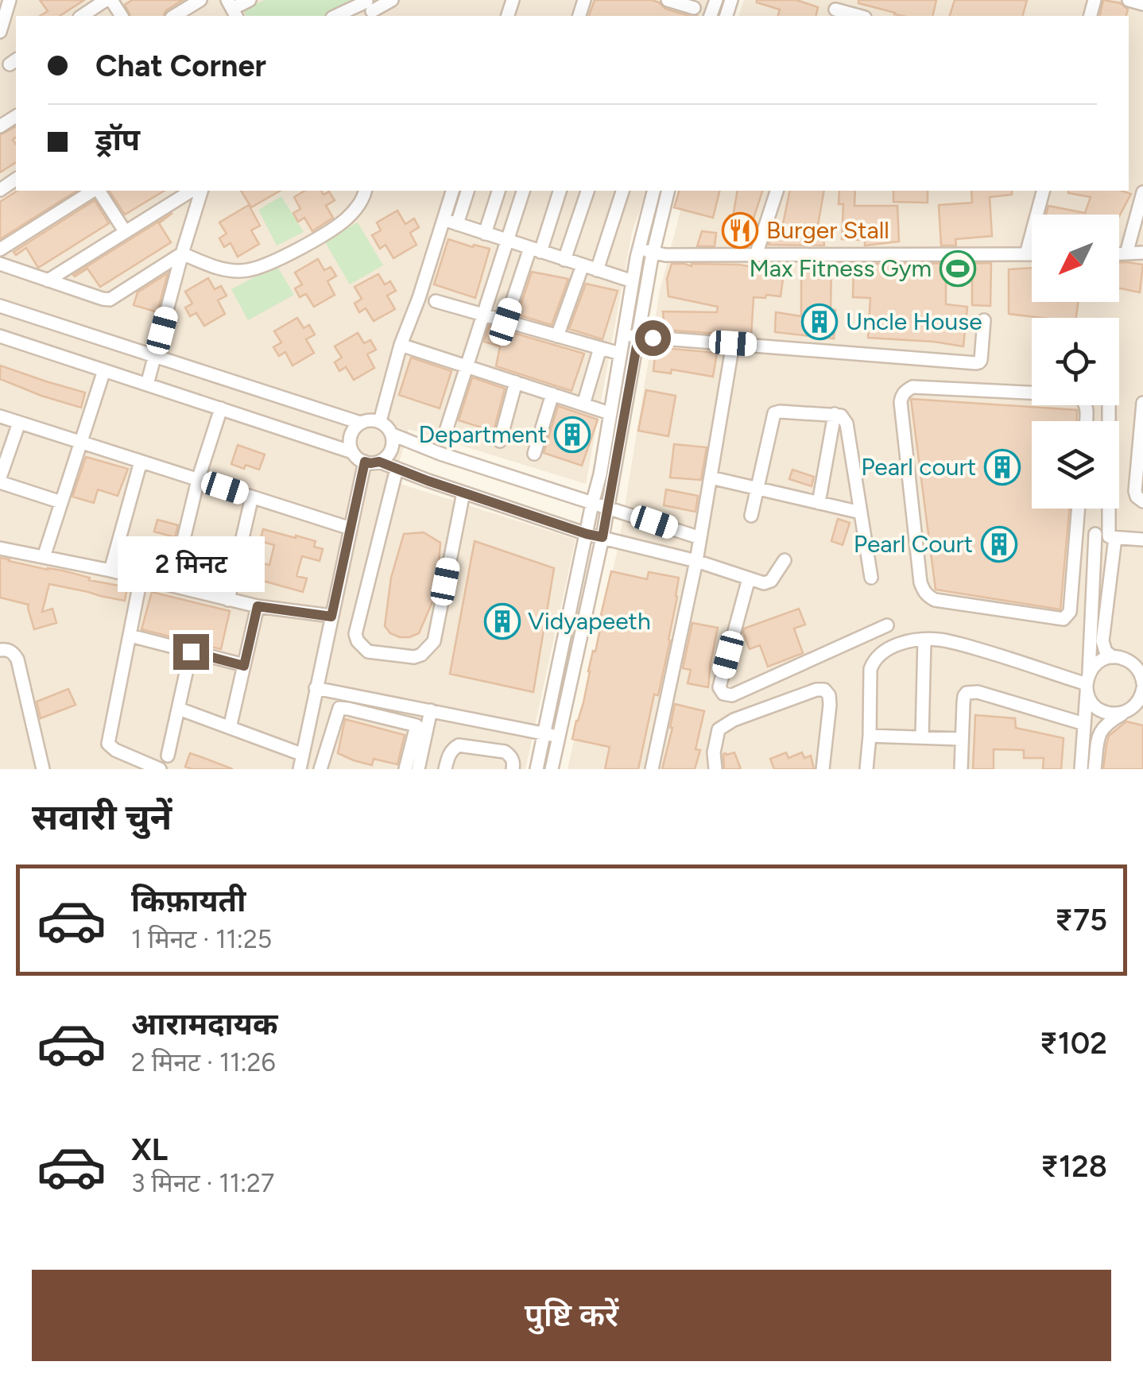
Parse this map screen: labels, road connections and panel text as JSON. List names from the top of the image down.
{
  "places": {
    "restaurant": ["Burger Stall"],
    "sports": ["Max Fitness Gym"],
    "building": [
      "Uncle House",
      "Department",
      "Pearl court",
      "Pearl Court",
      "Vidyapeeth"
    ]
  },
  "north": "bottom left",
  "page": {
    "banner": ["Chat Corner", "ड्रॉप"],
    "bubble": "2 मिनट",
    "heading": "सवारी चुनें",
    "list": [
      {
        "name": "किफ़ायती",
        "note": "1 मिनट · 11:25",
        "value": "₹75"
      },
      {
        "name": "आरामदायक",
        "note": "2 मिनट · 11:26",
        "value": "₹102"
      },
      {
        "name": "XL",
        "note": "3 मिनट · 11:27",
        "value": "₹128"
      }
    ],
    "buttons": "पुष्टि करें"
  }
}
